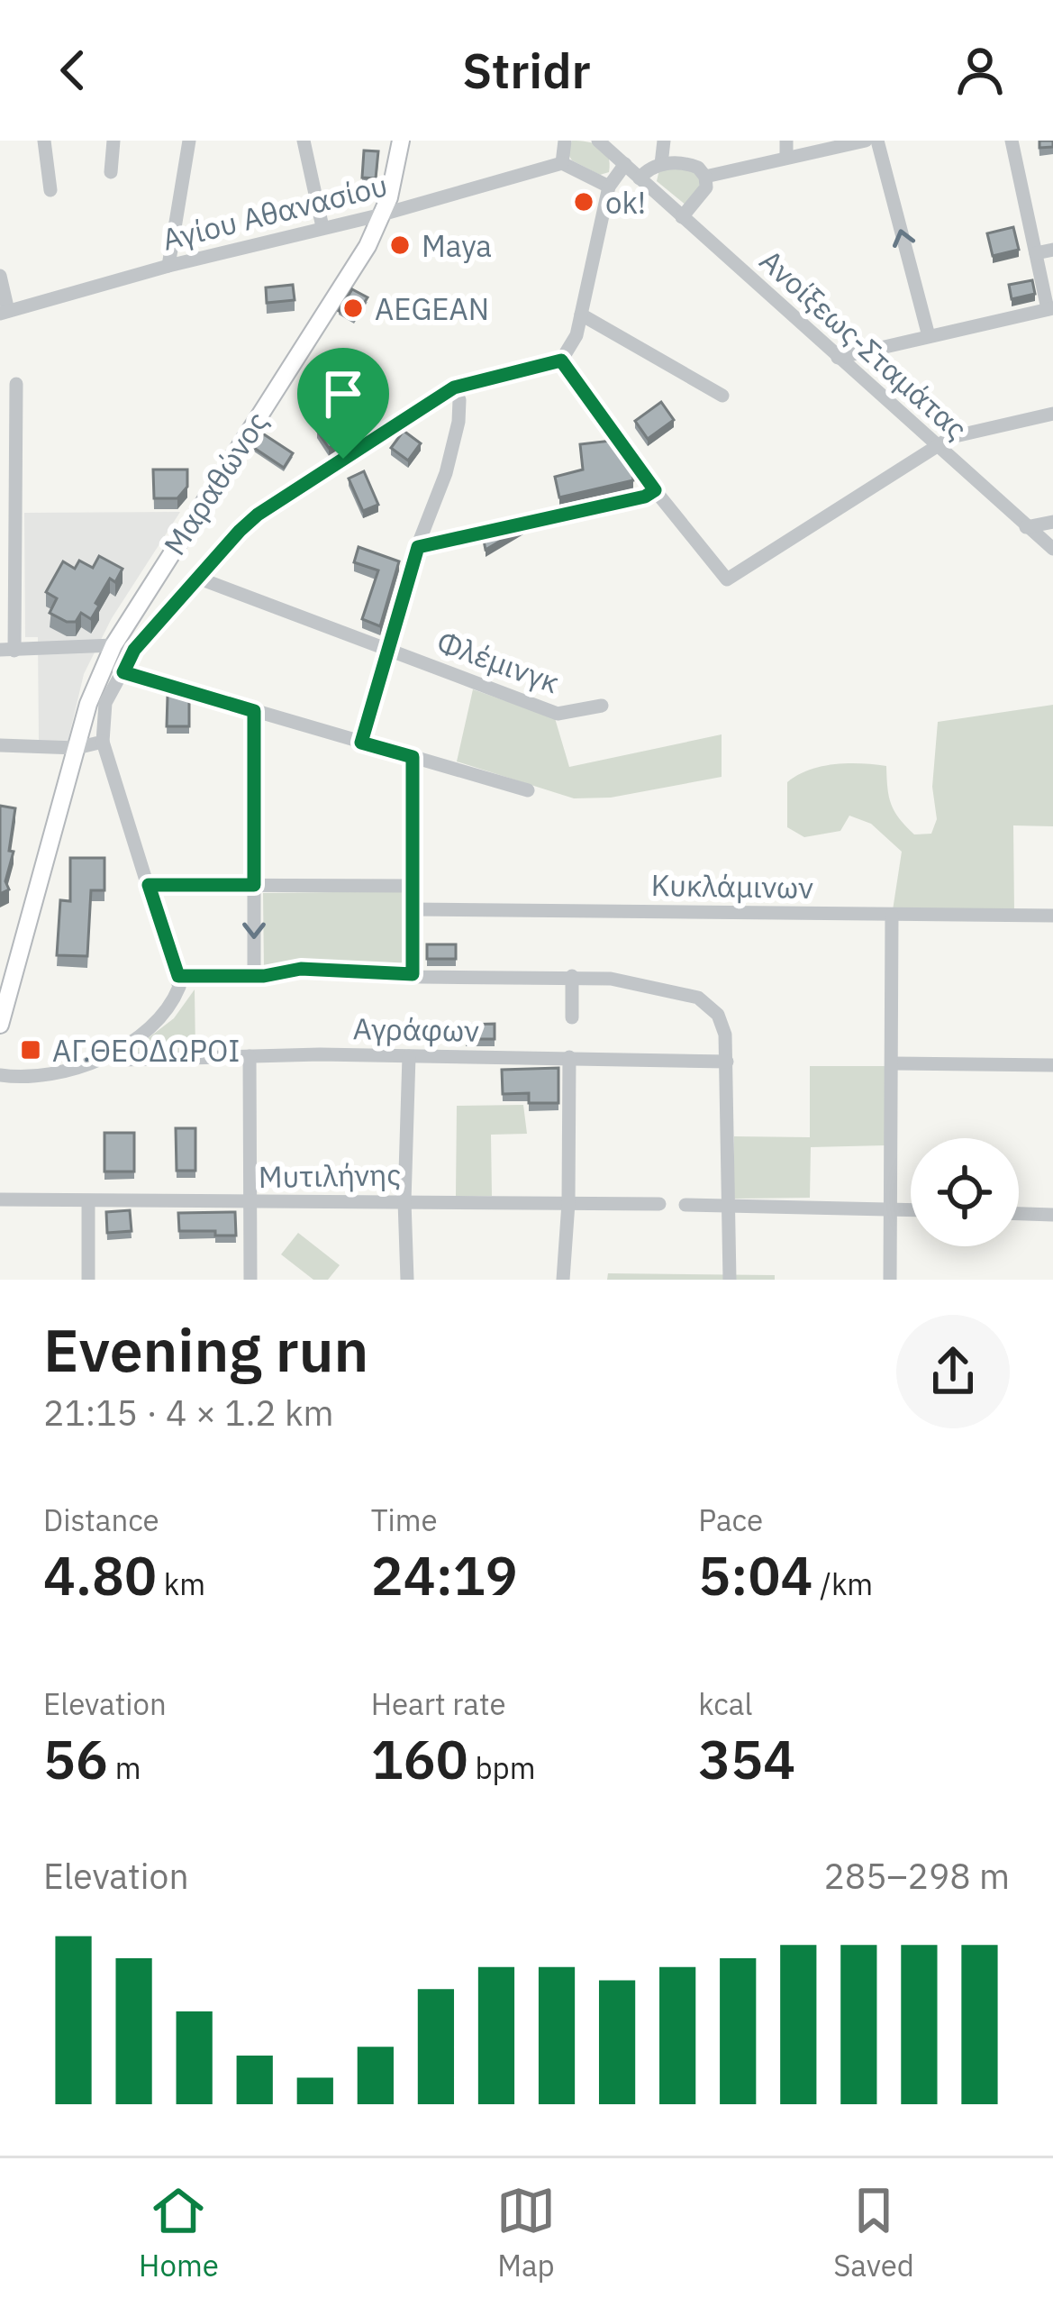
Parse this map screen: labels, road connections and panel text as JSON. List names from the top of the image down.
{
  "streets": {
    "main road": ["Μαραθώνος"],
    "street": [
      "Αγίου Αθανασίου",
      "Ανοίξεως-Σταμάτας",
      "Φλέμινγκ",
      "Κυκλάμινων",
      "Αγράφων",
      "Μυτιλήνης"
    ]
  },
  "crossings": [
    ["Αγίου Αθανασίου", "Μαραθώνος"]
  ],
  "places": {
    "other": ["ok!", "Maya", "AEGEAN"],
    "transit": ["ΑΓ.ΘΕΟΔΩΡΟΙ"]
  },
  "page": {
    "header": "Stridr",
    "heading": ["Evening run", "21:15 · 4 × 1.2 km"],
    "stats": [
      ["Distance", "4.80 km"],
      ["Time", "24:19"],
      ["Pace", "5:04 /km"],
      ["Elevation", "56 m"],
      ["Heart rate", "160 bpm"],
      ["kcal", "354"]
    ],
    "chart": ["Elevation", "285–298 m"],
    "tabs": ["Home", "Map", "Saved"]
  }
}
